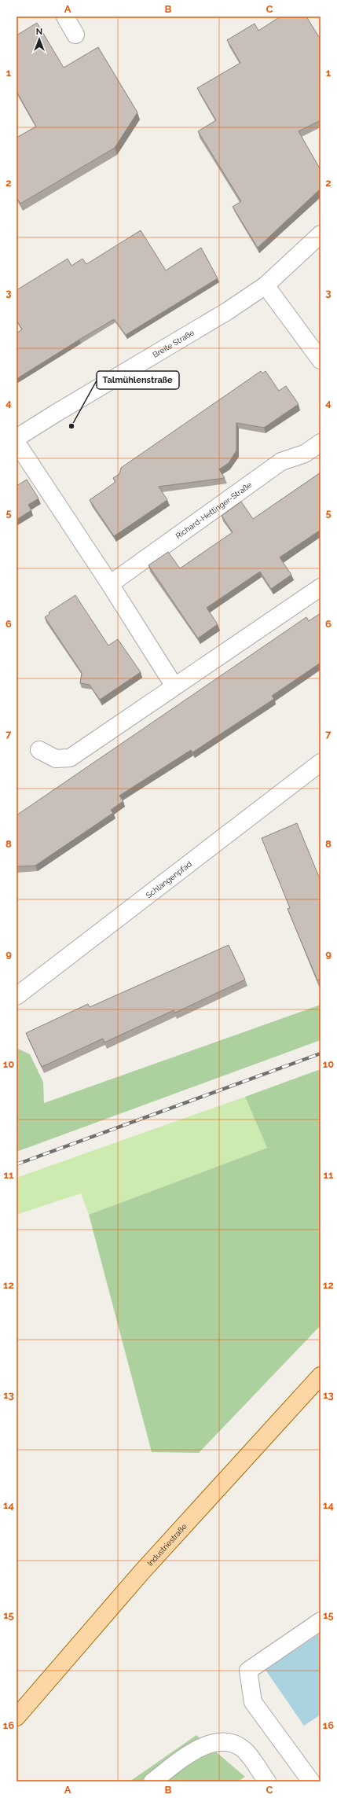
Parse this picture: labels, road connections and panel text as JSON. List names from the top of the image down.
{
  "streets": {
    "main road": ["Industriestraße"],
    "street": ["Breite Straße", "Richard-Hettinger-Straße", "Schlangenpfad"]
  },
  "places": ["Talmühlenstraße"],
  "north": "top",
  "grid": {
    "columns": ["A", "B", "C"],
    "rows": [
      "1",
      "2",
      "3",
      "4",
      "5",
      "6",
      "7",
      "8",
      "9",
      "10",
      "11",
      "12",
      "13",
      "14",
      "15",
      "16"
    ]
  }
}
